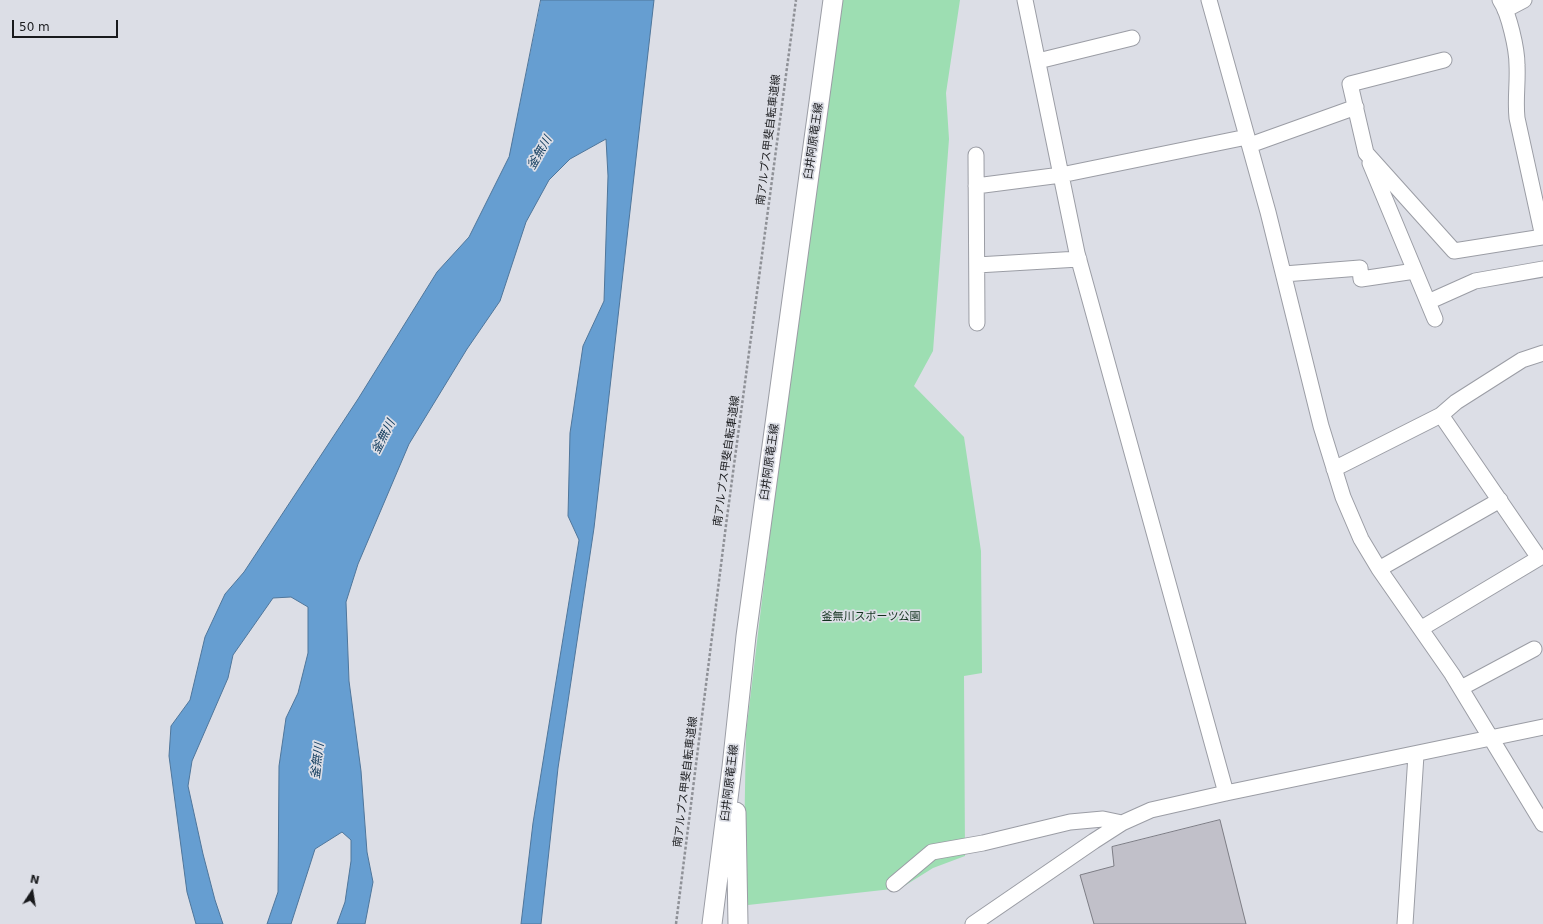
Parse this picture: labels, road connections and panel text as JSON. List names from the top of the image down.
{
  "streets": {
    "main road": ["臼井阿原竜王線"],
    "path": ["南アルプス甲斐自転車道線"]
  },
  "water": ["釜無川"],
  "parks": ["釜無川スポーツ公園"],
  "scale_bar": "50 m",
  "north": "top"
}
